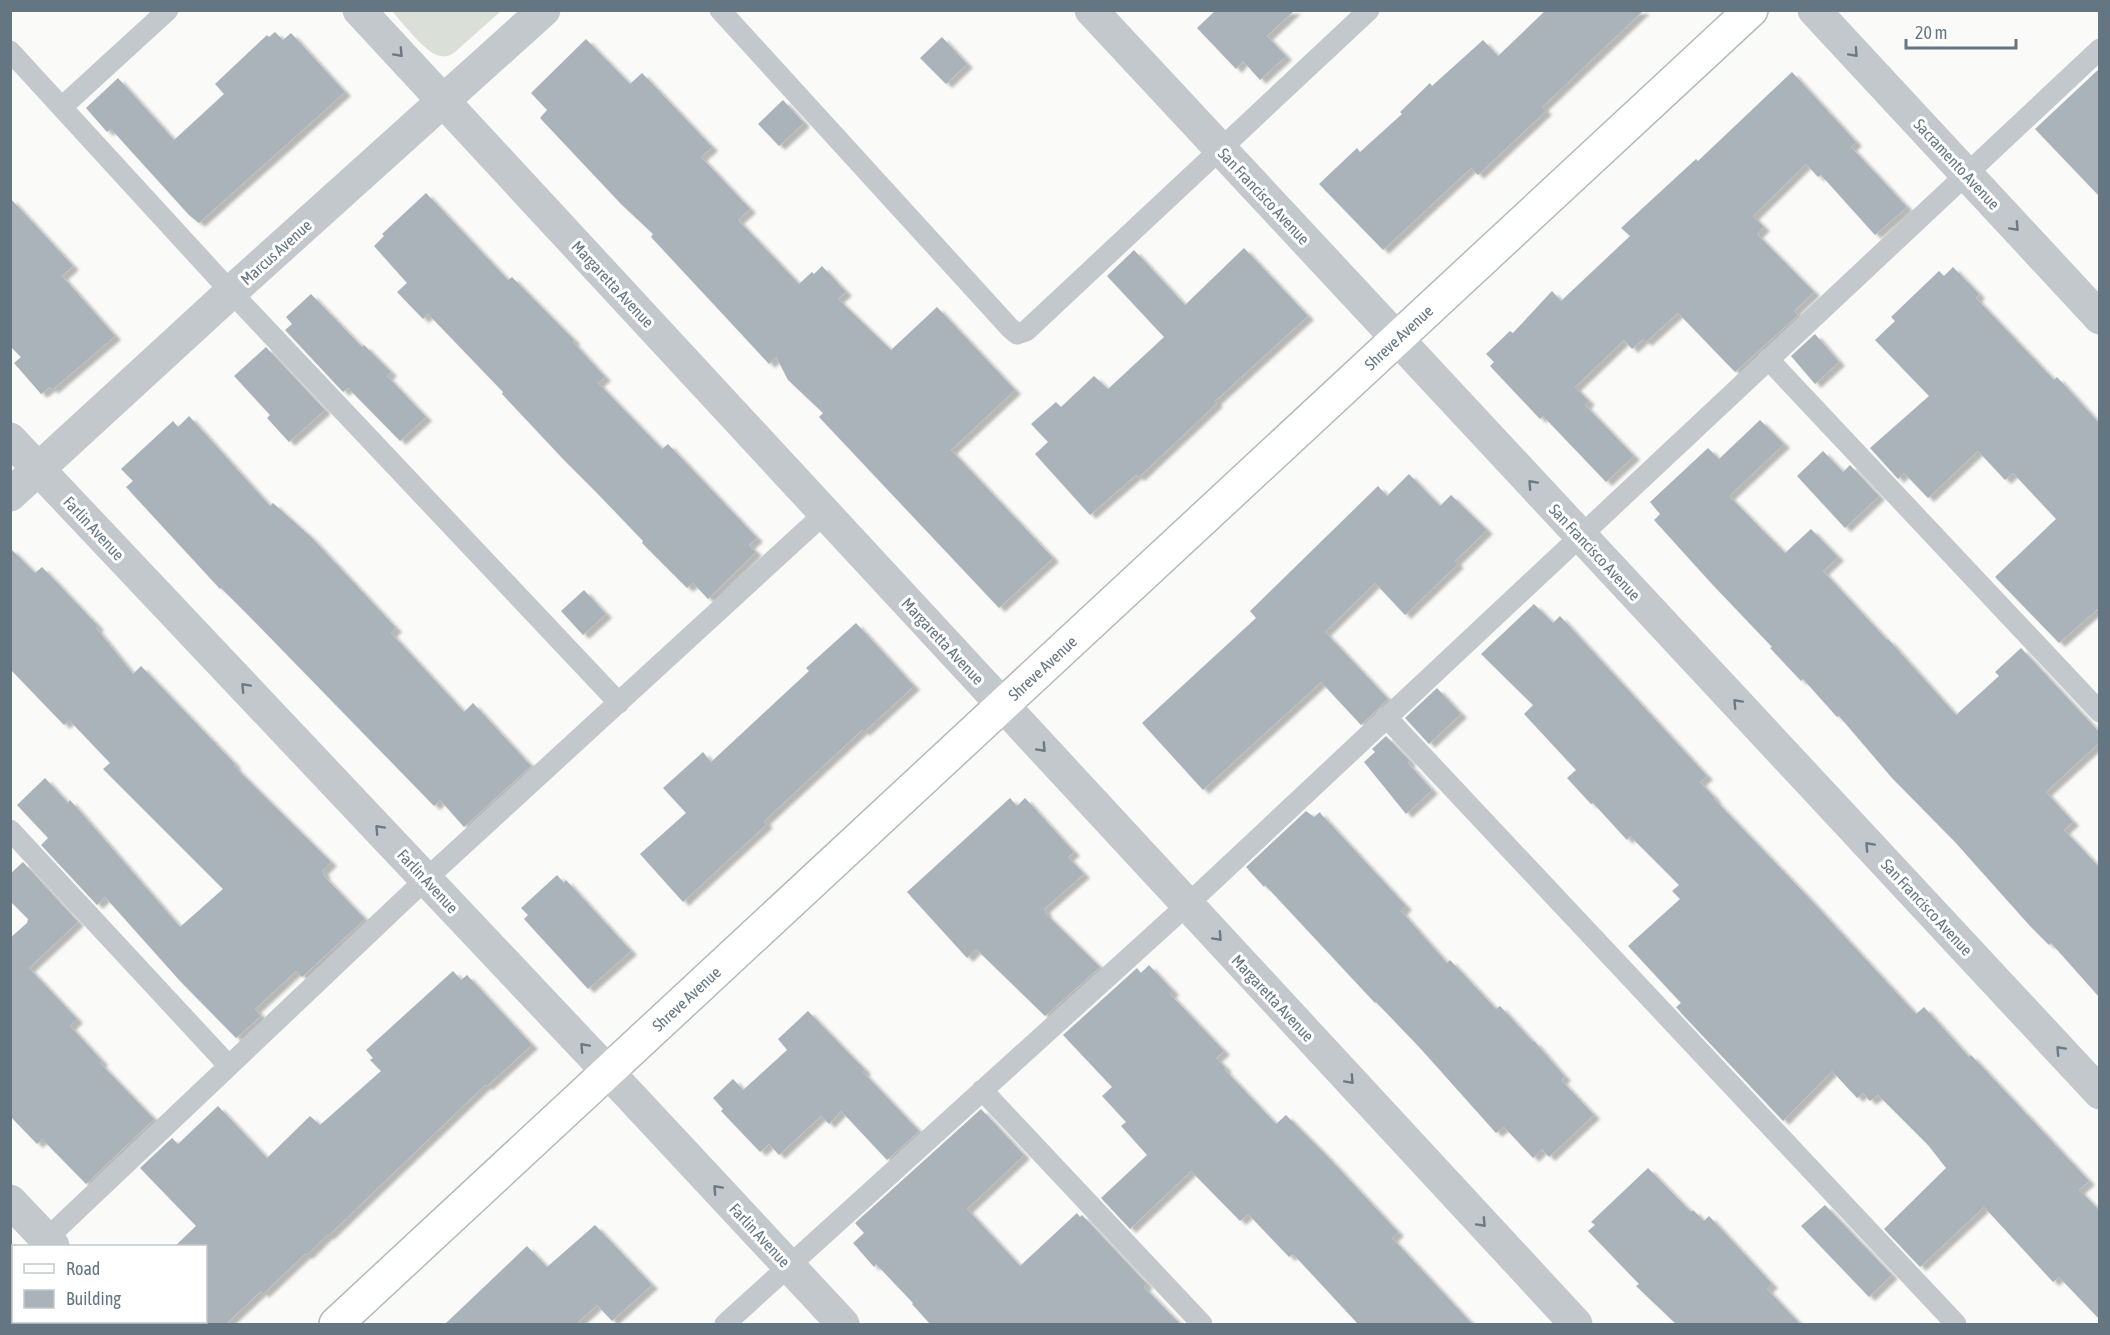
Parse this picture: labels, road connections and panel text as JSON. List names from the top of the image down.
{
  "streets": {
    "street": [
      "Sacramento Avenue",
      "San Francisco Avenue",
      "Marcus Avenue",
      "Margaretta Avenue",
      "Shreve Avenue",
      "Farlin Avenue"
    ]
  },
  "crossings": [
    ["San Francisco Avenue", "Shreve Avenue"],
    ["Marcus Avenue", "Margaretta Avenue"],
    ["Marcus Avenue", "Farlin Avenue"],
    ["Margaretta Avenue", "Shreve Avenue"],
    ["Shreve Avenue", "Farlin Avenue"]
  ],
  "one_way": [
    "Sacramento Avenue",
    "San Francisco Avenue",
    "Margaretta Avenue",
    "Farlin Avenue"
  ],
  "legend": ["Road", "Building"],
  "scale_bar": "20 m"
}
